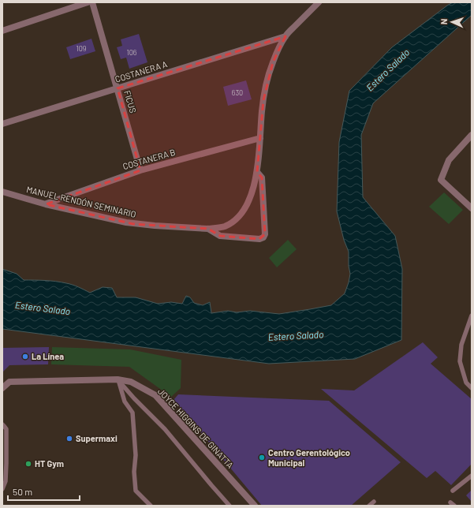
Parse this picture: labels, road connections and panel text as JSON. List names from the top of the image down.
{
  "streets": {
    "street": [
      "COSTANERA A",
      "FICUS",
      "COSTANERA B",
      "MANUEL RENDÓN SEMINARIO",
      "JOYCE HIGGINS DE GINATTA"
    ]
  },
  "crossings": [
    ["COSTANERA A", "FICUS"],
    ["COSTANERA A", "MANUEL RENDÓN SEMINARIO"],
    ["FICUS", "COSTANERA B"],
    ["COSTANERA B", "MANUEL RENDÓN SEMINARIO"]
  ],
  "water": ["Estero Salado"],
  "places": [
    "La Línea",
    "Supermaxi",
    "Centro Gerentológico Municipal",
    "HT Gym"
  ],
  "house_numbers": ["109", "106", "630"],
  "scale_bar": "50 m",
  "north": "left"
}
